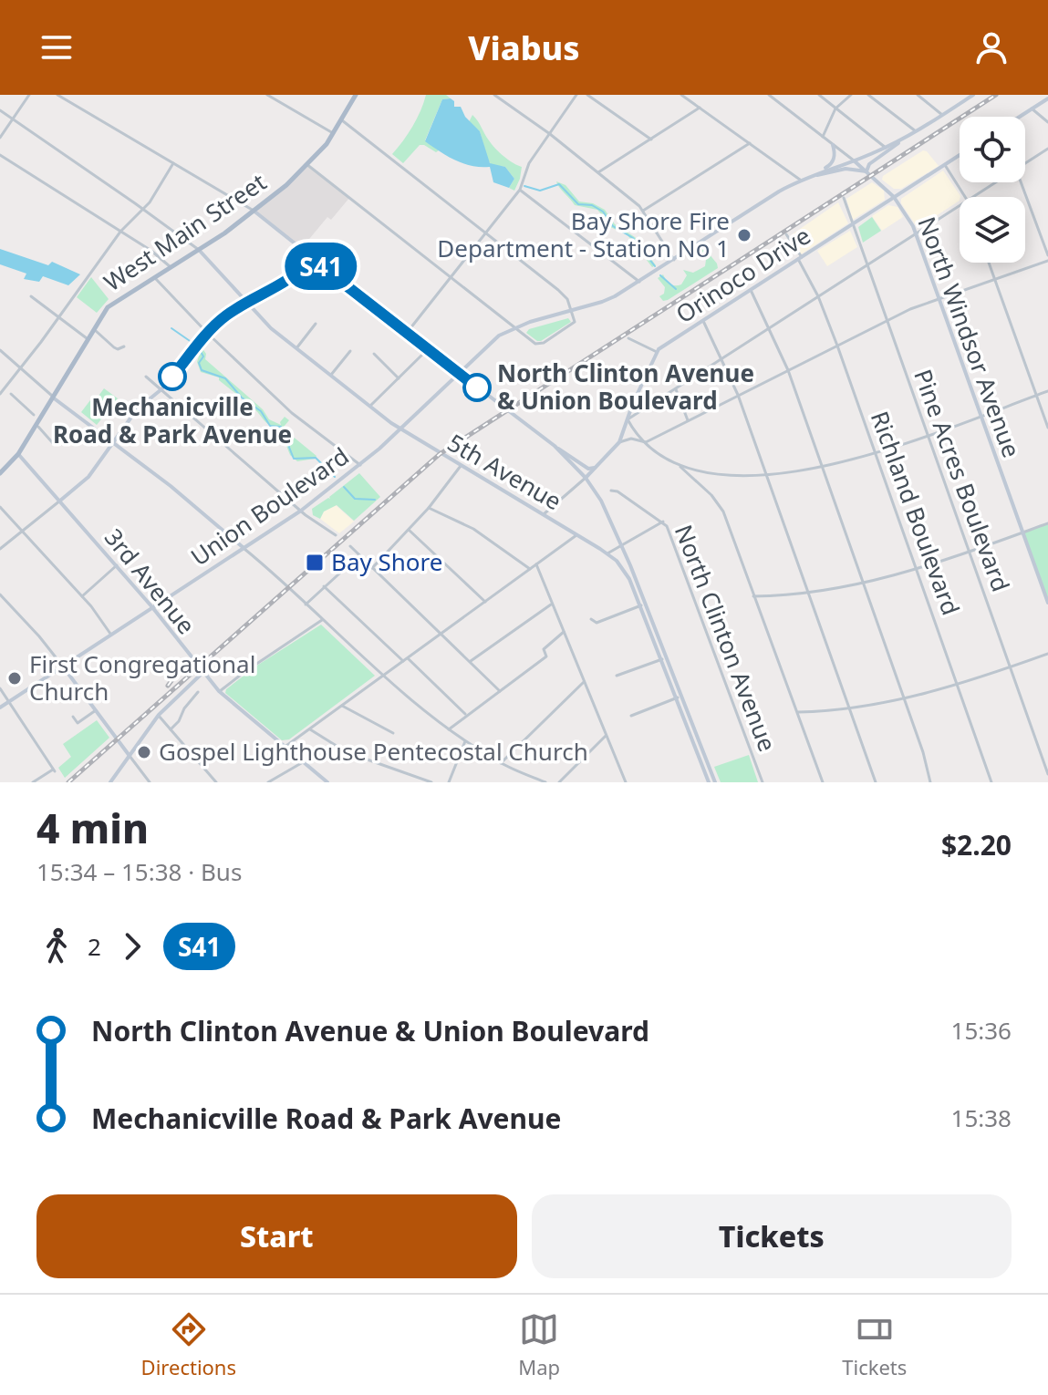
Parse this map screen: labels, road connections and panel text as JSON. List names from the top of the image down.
{
  "streets": {
    "main road": [
      "West Main Street",
      "Orinoco Drive",
      "North Windsor Avenue",
      "5th Avenue",
      "Union Boulevard",
      "3rd Avenue"
    ],
    "street": ["Pine Acres Boulevard", "Richland Boulevard", "North Clinton Avenue"]
  },
  "crossings": [
    ["West Main Street", "5th Avenue"],
    ["West Main Street", "3rd Avenue"],
    ["Orinoco Drive", "North Windsor Avenue"],
    ["Orinoco Drive", "Pine Acres Boulevard"],
    ["Orinoco Drive", "Richland Boulevard"],
    ["North Windsor Avenue", "Union Boulevard"],
    ["5th Avenue", "Union Boulevard"],
    ["Union Boulevard", "3rd Avenue"]
  ],
  "places": {
    "other": [
      "Bay Shore Fire Department - Station No 1",
      "Mechanicville Road & Park Avenue",
      "North Clinton Avenue & Union Boulevard",
      "First Congregational Church",
      "Gospel Lighthouse Pentecostal Church"
    ],
    "transit": ["Bay Shore"]
  },
  "lines": ["bus line S41"],
  "page": {
    "header": "Viabus",
    "on_map": "S41",
    "heading": ["4 min", "15:34 – 15:38 · Bus", "$2.20"],
    "legs": ["2", "S41"],
    "list": [
      {
        "name": "North Clinton Avenue & Union Boulevard",
        "value": "15:36"
      },
      {
        "name": "Mechanicville Road & Park Avenue",
        "value": "15:38"
      }
    ],
    "buttons": ["Start", "Tickets"],
    "tabs": ["Directions", "Map", "Tickets"]
  }
}
